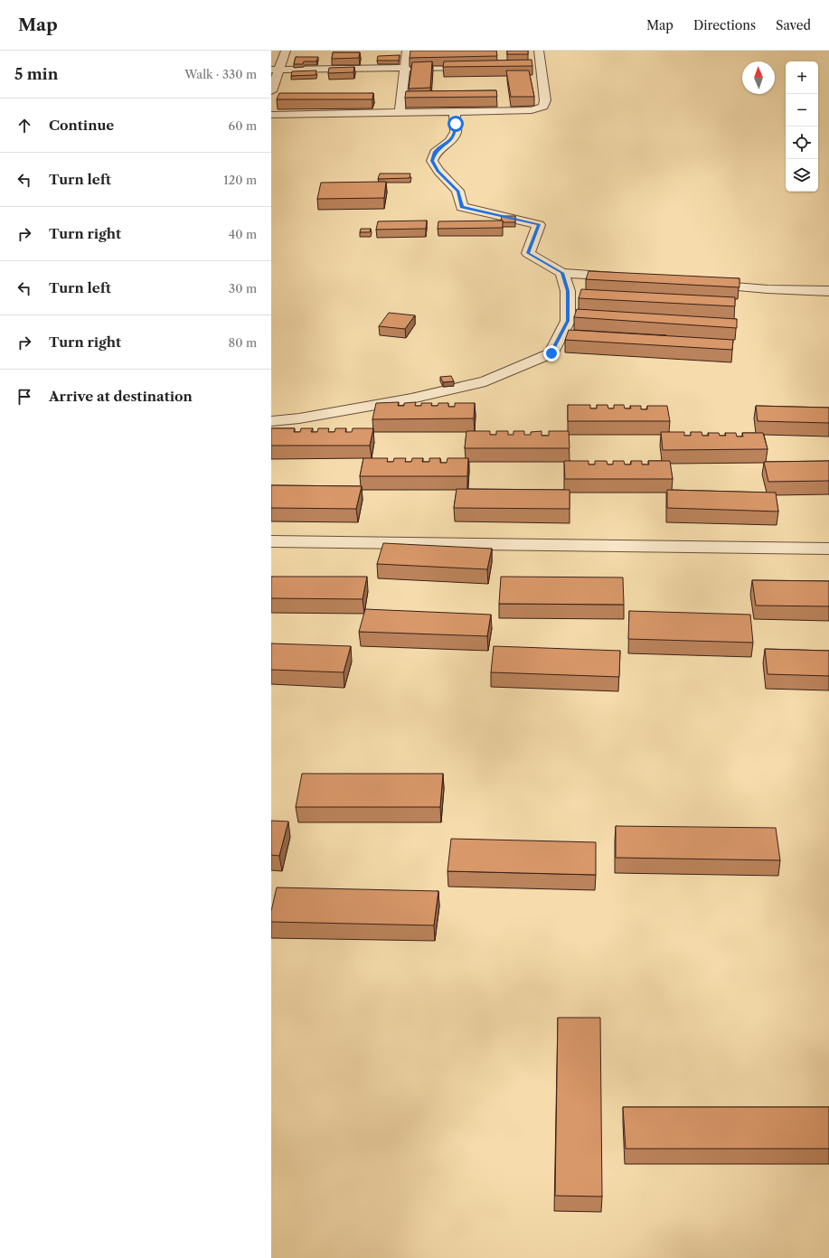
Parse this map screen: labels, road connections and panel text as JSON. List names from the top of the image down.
{
  "north": "top",
  "page": {
    "header": "Map",
    "nav": ["Map", "Directions", "Saved"],
    "heading": ["5 min", "Walk · 330 m"],
    "map_buttons": ["+", "−"],
    "list": [
      ["Continue", "60 m"],
      ["Turn left", "120 m"],
      ["Turn right", "40 m"],
      ["Turn left", "30 m"],
      ["Turn right", "80 m"],
      "Arrive at destination"
    ]
  }
}
